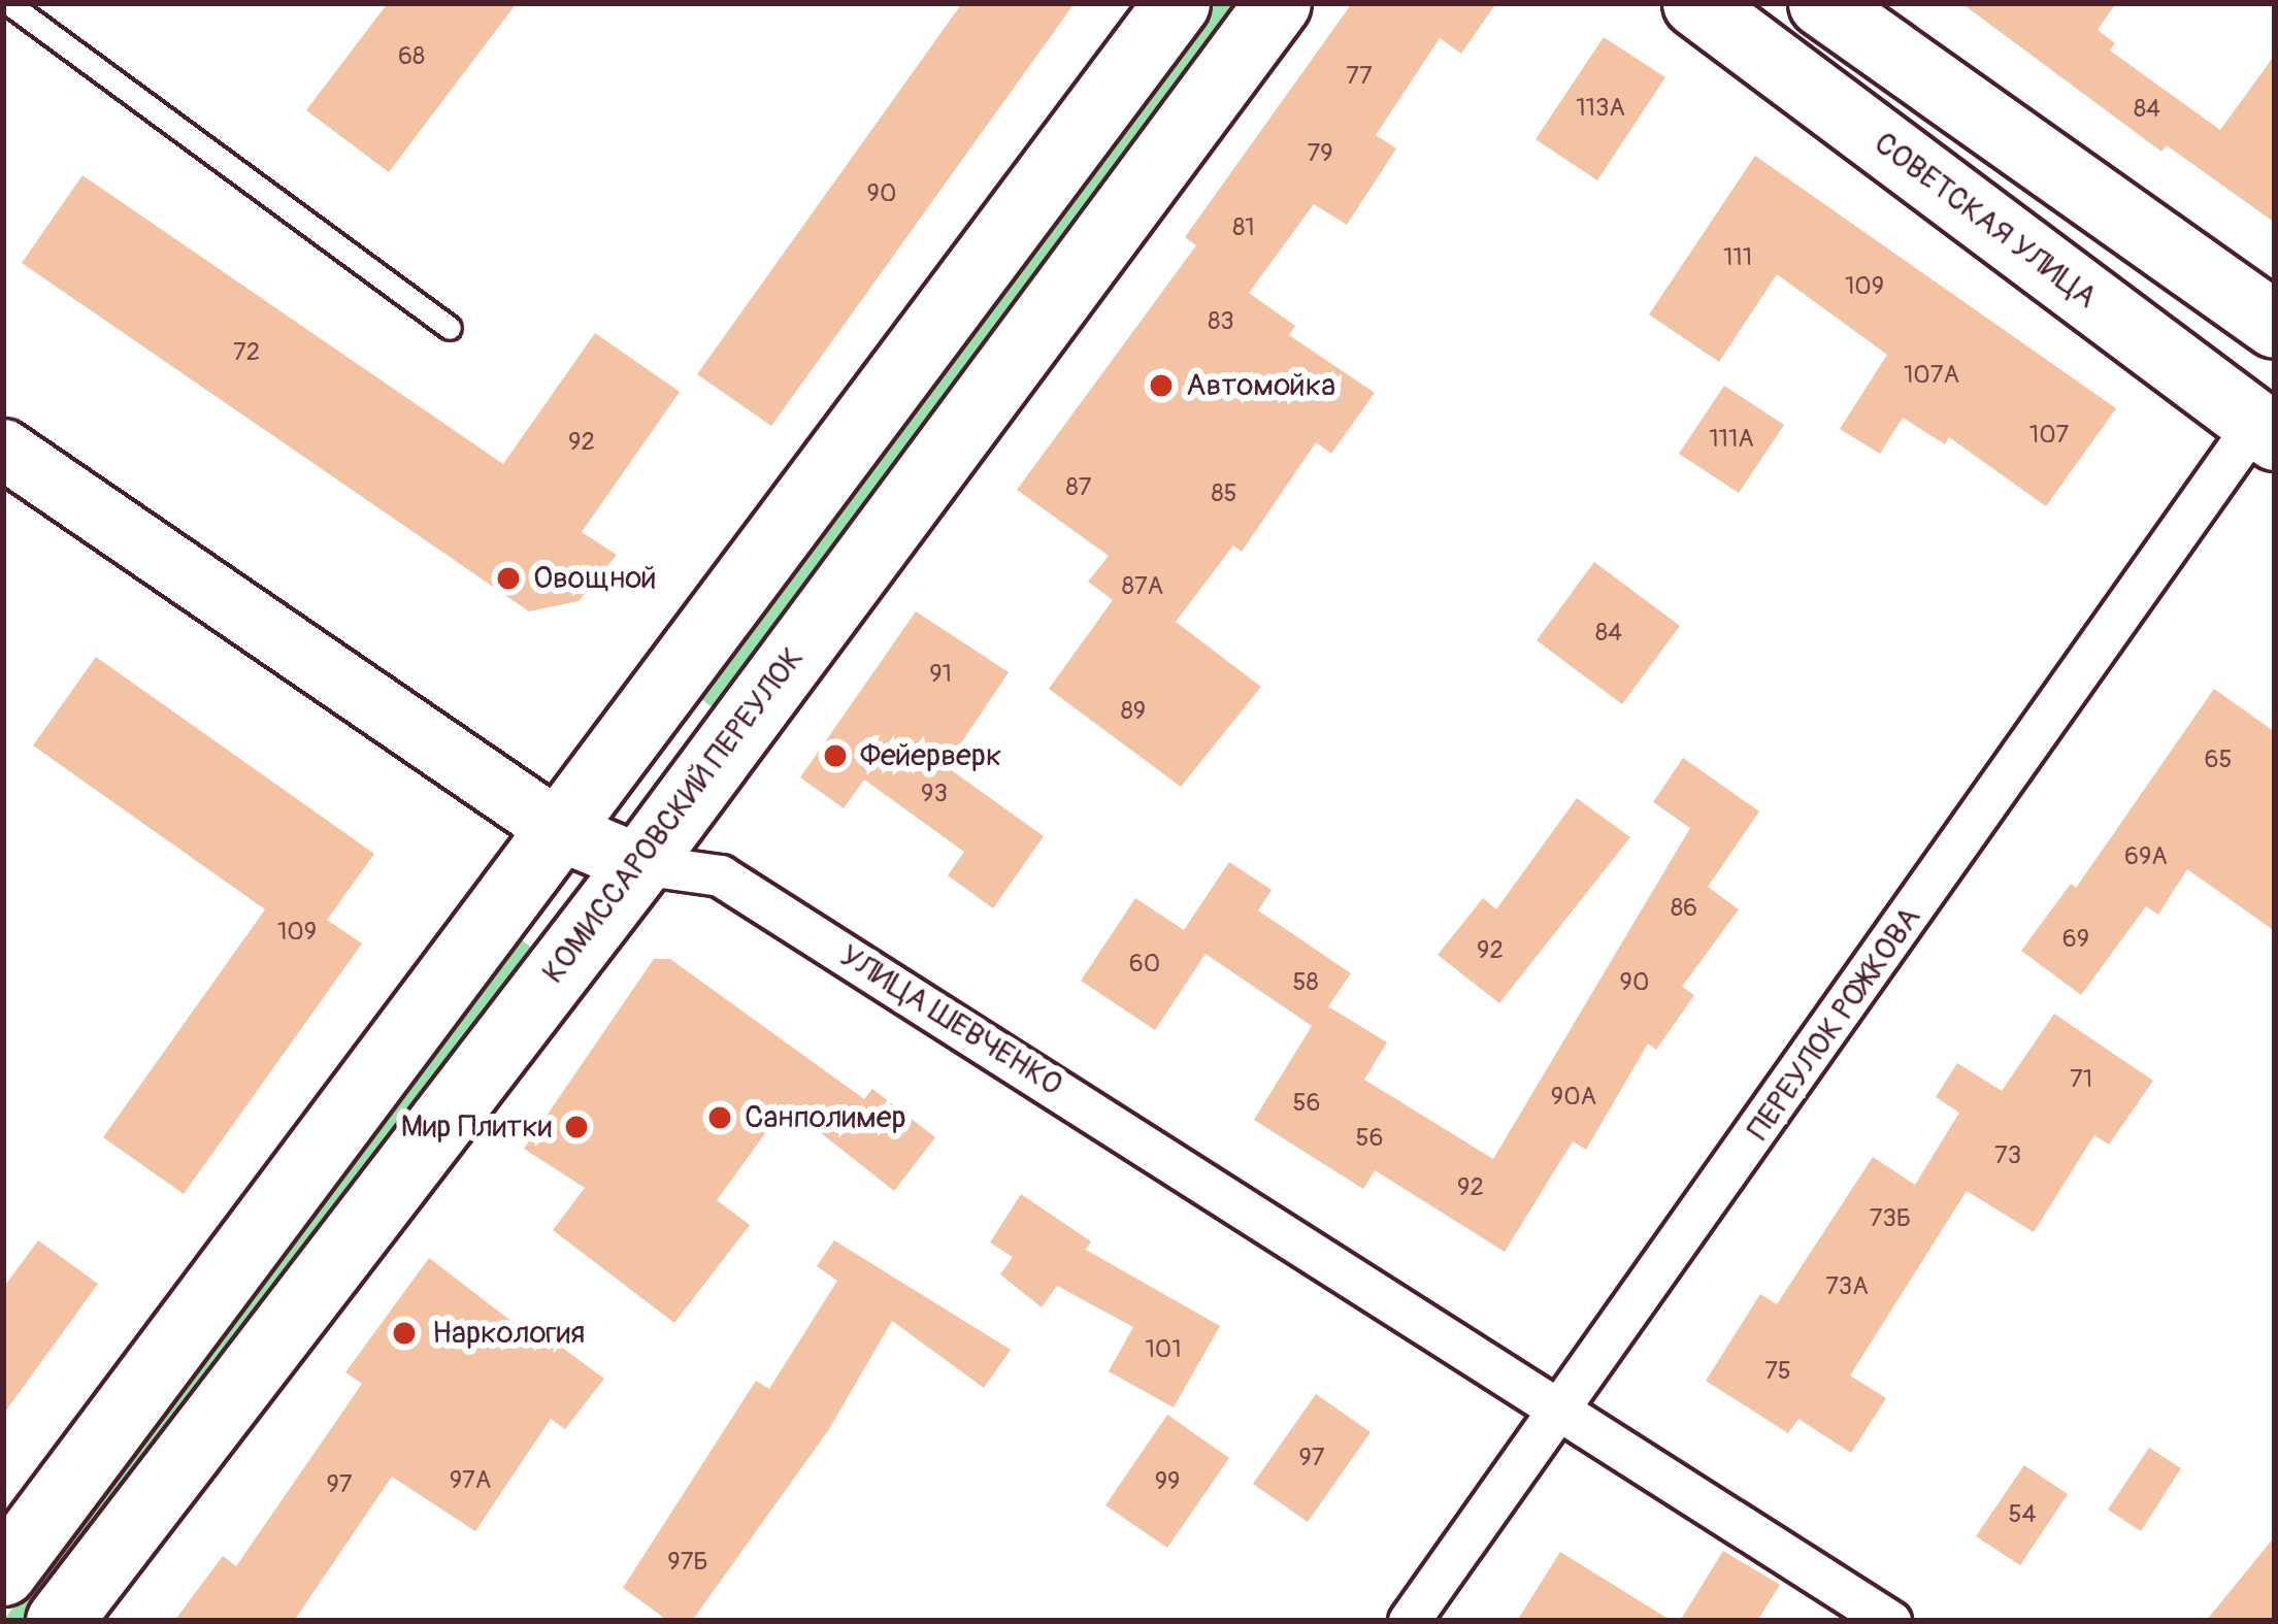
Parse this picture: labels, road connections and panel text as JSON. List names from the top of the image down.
{
  "streets": {
    "main road": ["СОВЕТСКАЯ УЛИЦА", "КОМИССАРОВСКИЙ ПЕРЕУЛОК", "УЛИЦА ШЕВЧЕНКО"],
    "street": ["ПЕРЕУЛОК РОЖКОВА"]
  },
  "crossings": [
    ["СОВЕТСКАЯ УЛИЦА", "ПЕРЕУЛОК РОЖКОВА"],
    ["КОМИССАРОВСКИЙ ПЕРЕУЛОК", "УЛИЦА ШЕВЧЕНКО"],
    ["УЛИЦА ШЕВЧЕНКО", "ПЕРЕУЛОК РОЖКОВА"]
  ],
  "places": [
    "Автомойка",
    "Овощной",
    "Фейерверк",
    "Санполимер",
    "Мир Плитки",
    "Наркология"
  ],
  "house_numbers": [
    "68",
    "77",
    "113А",
    "84",
    "79",
    "90",
    "81",
    "111",
    "109",
    "83",
    "72",
    "107А",
    "107",
    "111А",
    "92",
    "87",
    "85",
    "87А",
    "84",
    "91",
    "89",
    "65",
    "93",
    "69А",
    "86",
    "109",
    "69",
    "92",
    "60",
    "58",
    "90",
    "71",
    "90А",
    "56",
    "56",
    "73",
    "92",
    "73Б",
    "73А",
    "101",
    "75",
    "97",
    "97А",
    "99",
    "97",
    "54",
    "97Б"
  ]
}
